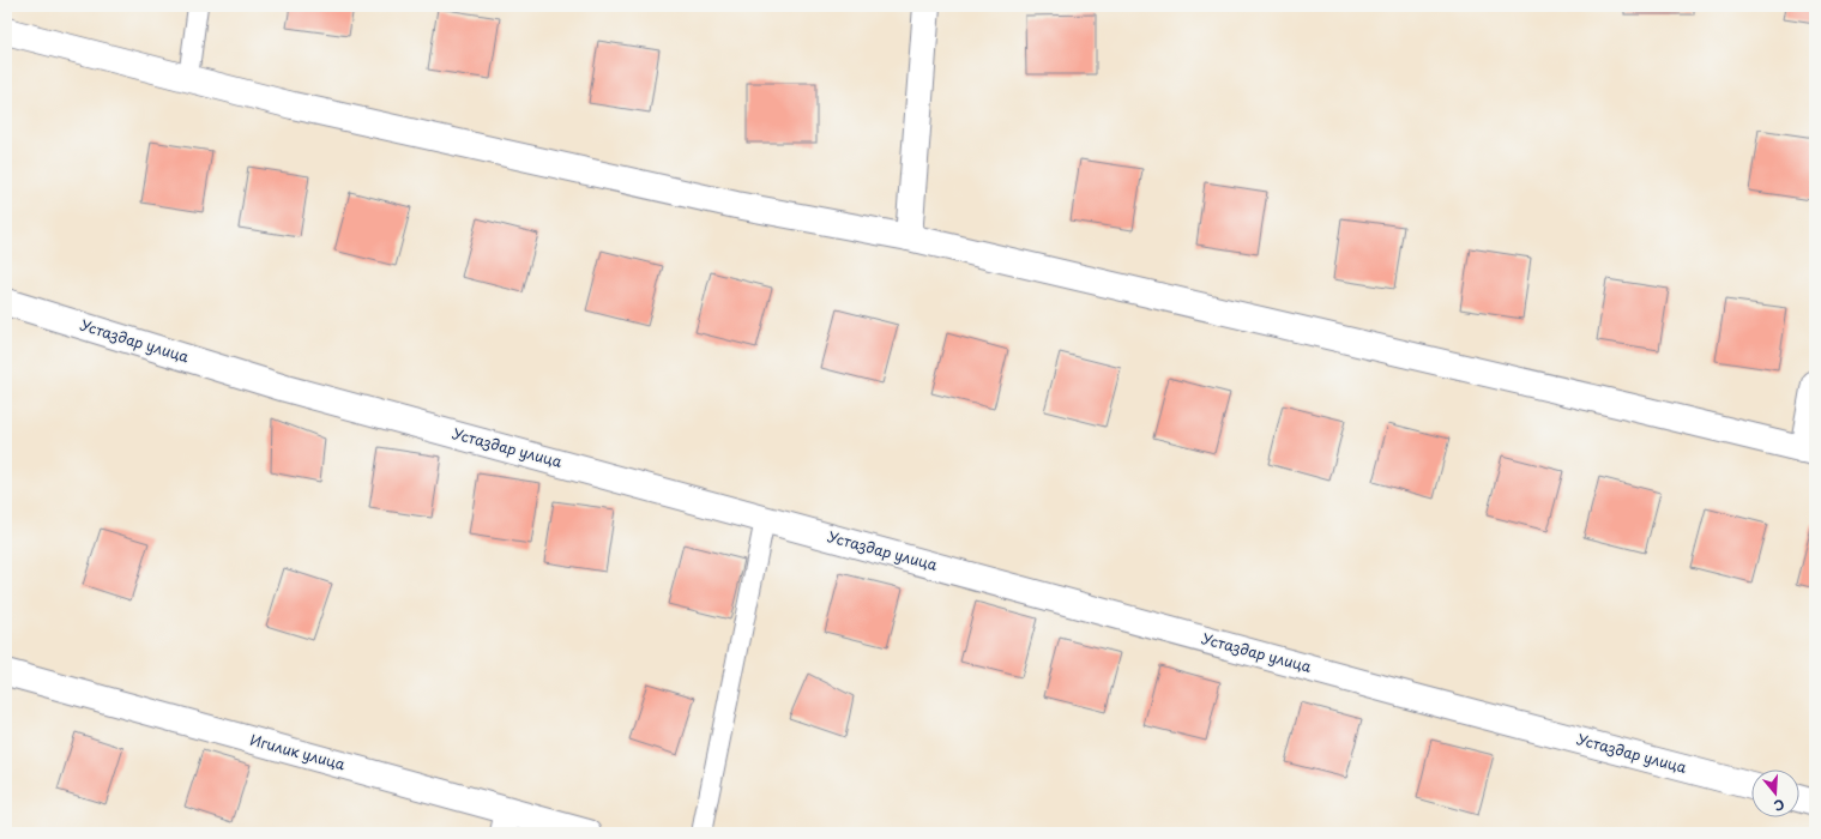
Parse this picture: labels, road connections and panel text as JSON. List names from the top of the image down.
{
  "streets": {
    "street": ["Устаздар улица", "Игилик улица"]
  },
  "north": "bottom"
}
